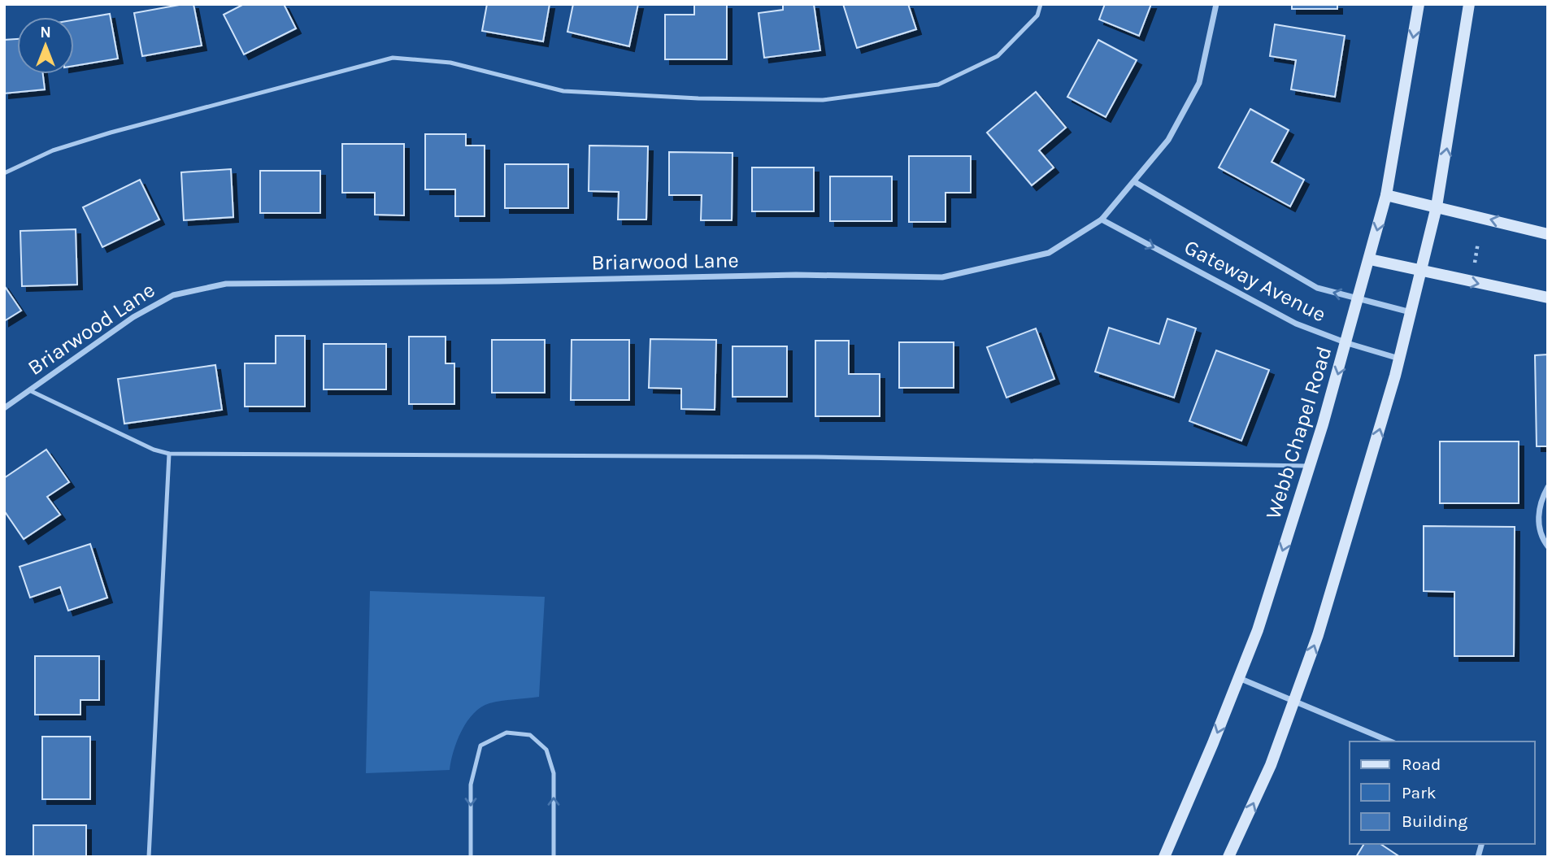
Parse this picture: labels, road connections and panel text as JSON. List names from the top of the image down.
{
  "streets": {
    "main road": ["Webb Chapel Road"],
    "street": ["Briarwood Lane", "Gateway Avenue"]
  },
  "crossings": [
    ["Briarwood Lane", "Gateway Avenue"],
    ["Gateway Avenue", "Webb Chapel Road"]
  ],
  "legend": ["Road", "Park", "Building"],
  "north": "top"
}
